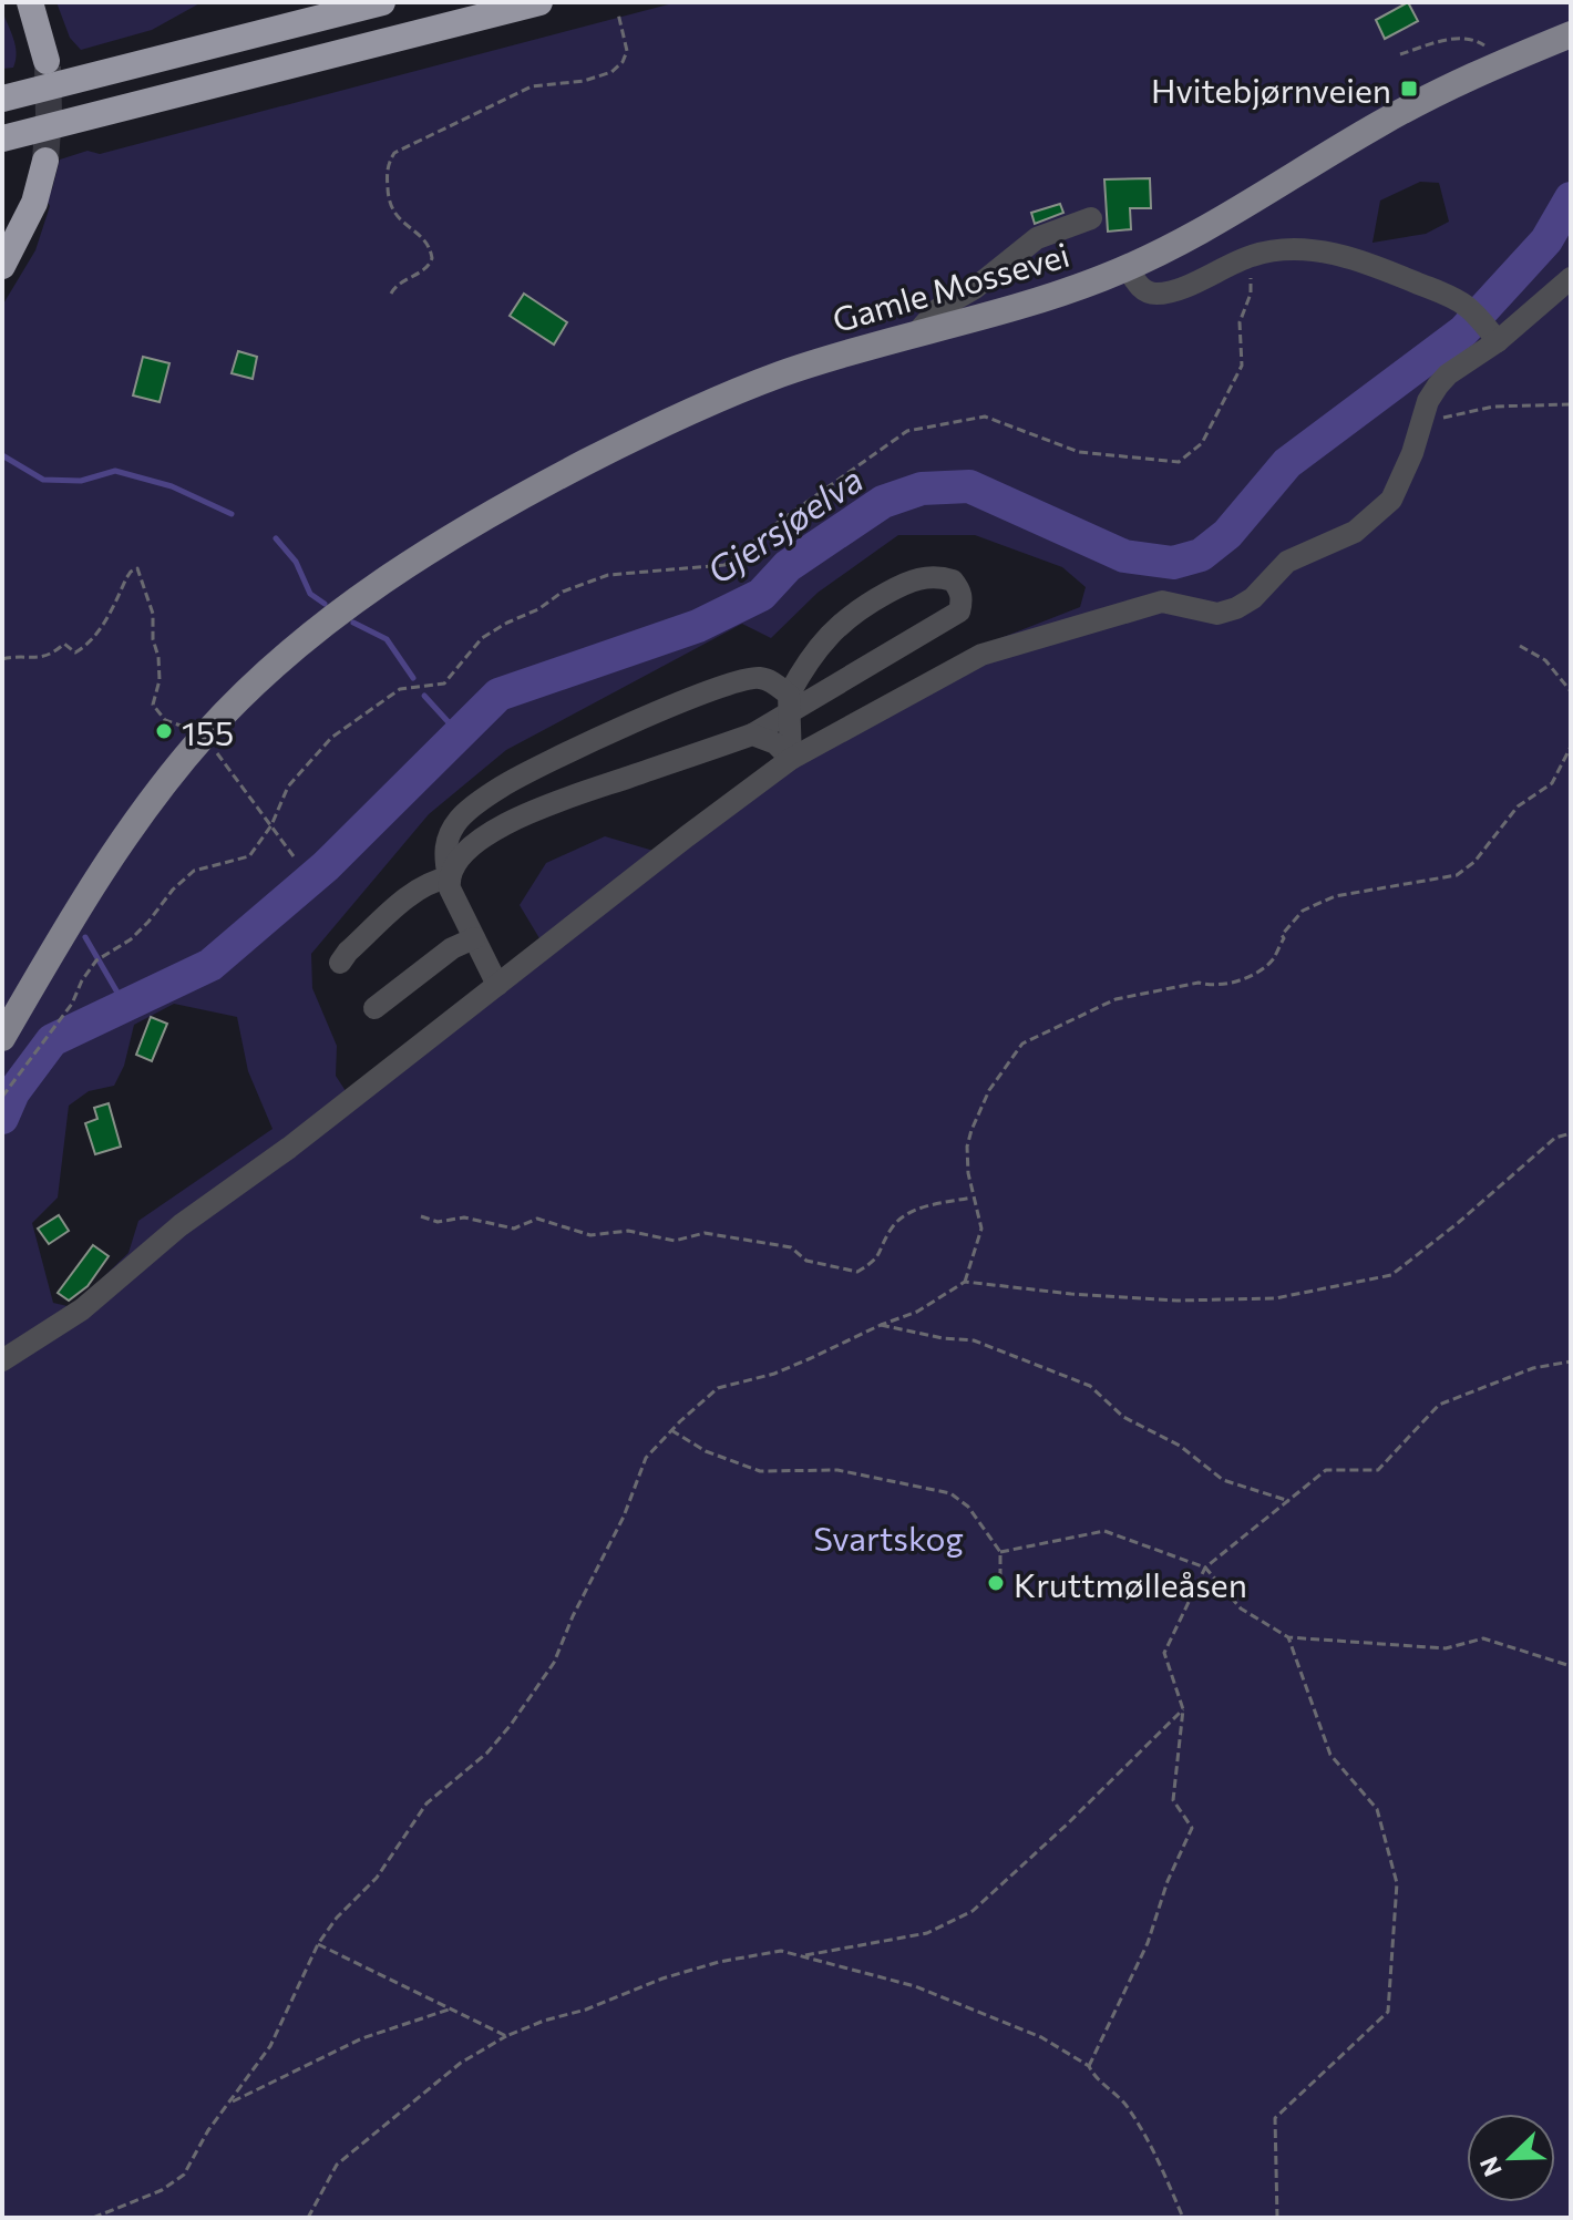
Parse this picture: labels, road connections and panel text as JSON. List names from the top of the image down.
{
  "streets": {
    "main road": ["Gamle Mossevei"]
  },
  "water": ["Gjersjøelva"],
  "parks": ["Svartskog"],
  "places": {
    "transit": ["Hvitebjørnveien"],
    "other": ["155", "Kruttmølleåsen"]
  },
  "north": "bottom left"
}
